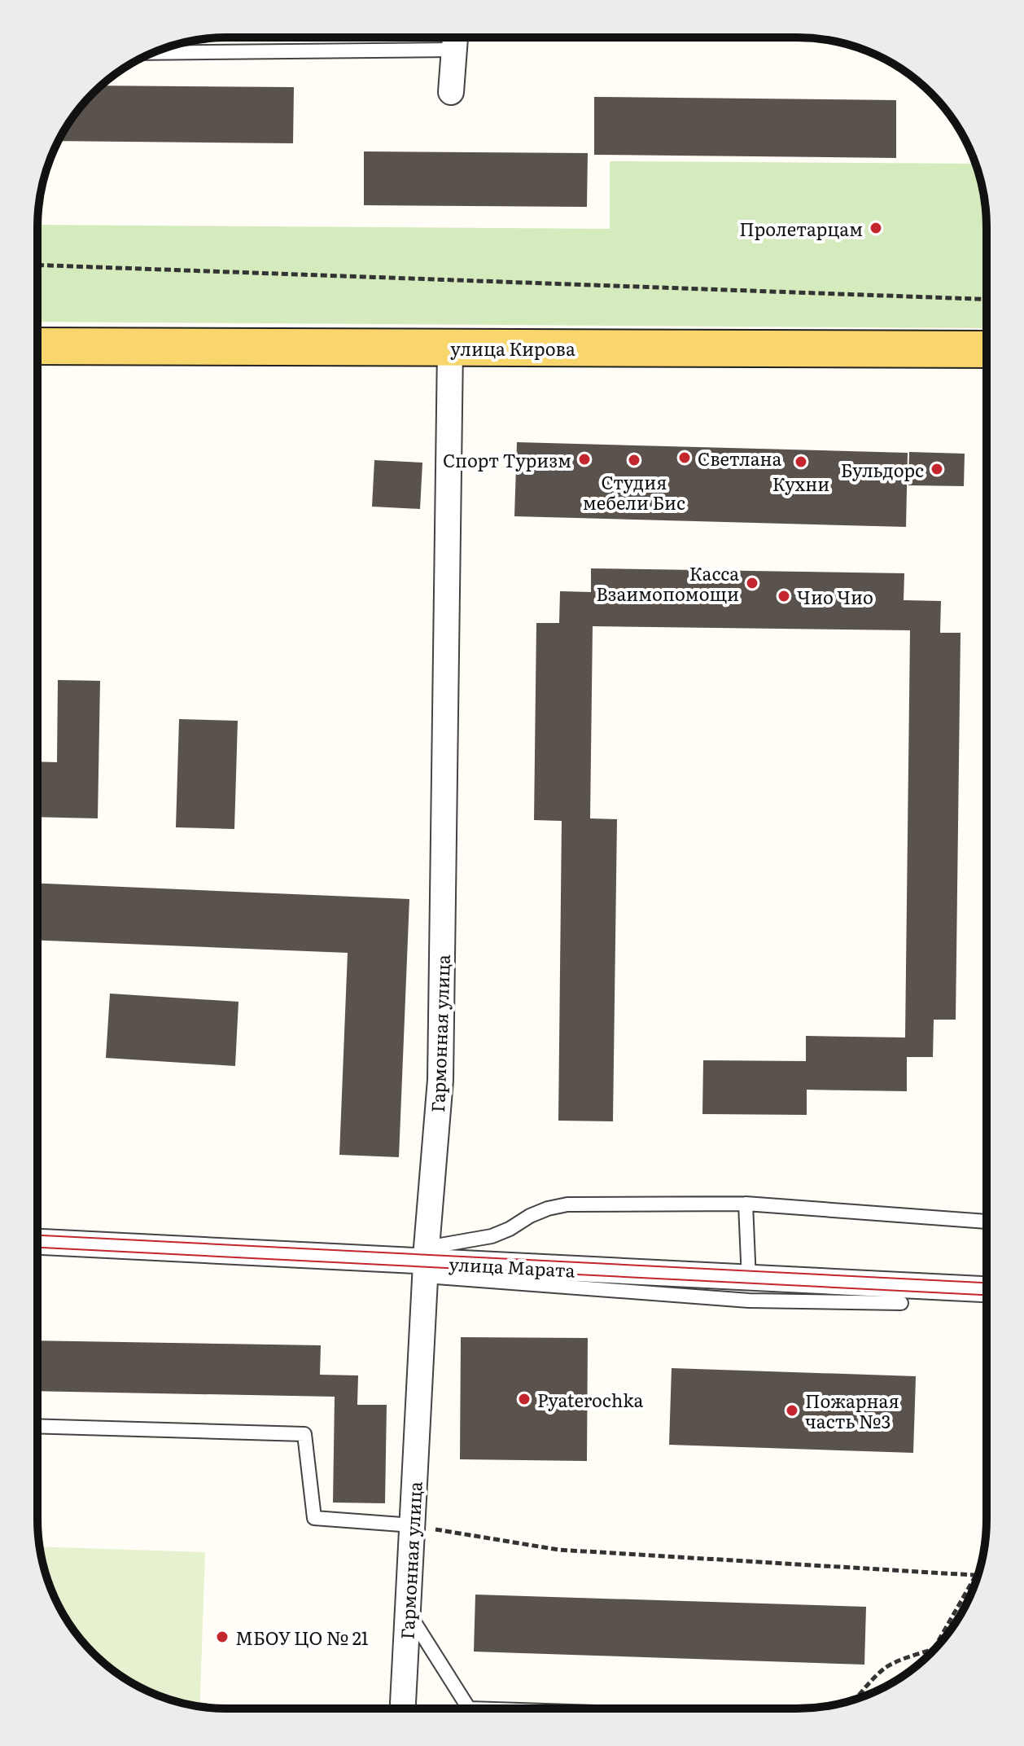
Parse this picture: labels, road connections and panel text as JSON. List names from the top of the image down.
{
  "streets": {
    "main road": ["улица Кирова"],
    "street": ["Гармонная улица", "улица Марата"]
  },
  "crossings": [
    ["улица Кирова", "Гармонная улица"],
    ["Гармонная улица", "улица Марата"]
  ],
  "places": [
    "Пролетарцам",
    "Светлана",
    "Спорт Туризм",
    "Студия мебели Бис",
    "Кухни",
    "Бульдорс",
    "Касса Взаимопомощи",
    "Чио Чио",
    "Pyaterochka",
    "Пожарная часть №3",
    "МБОУ ЦО № 21"
  ]
}
